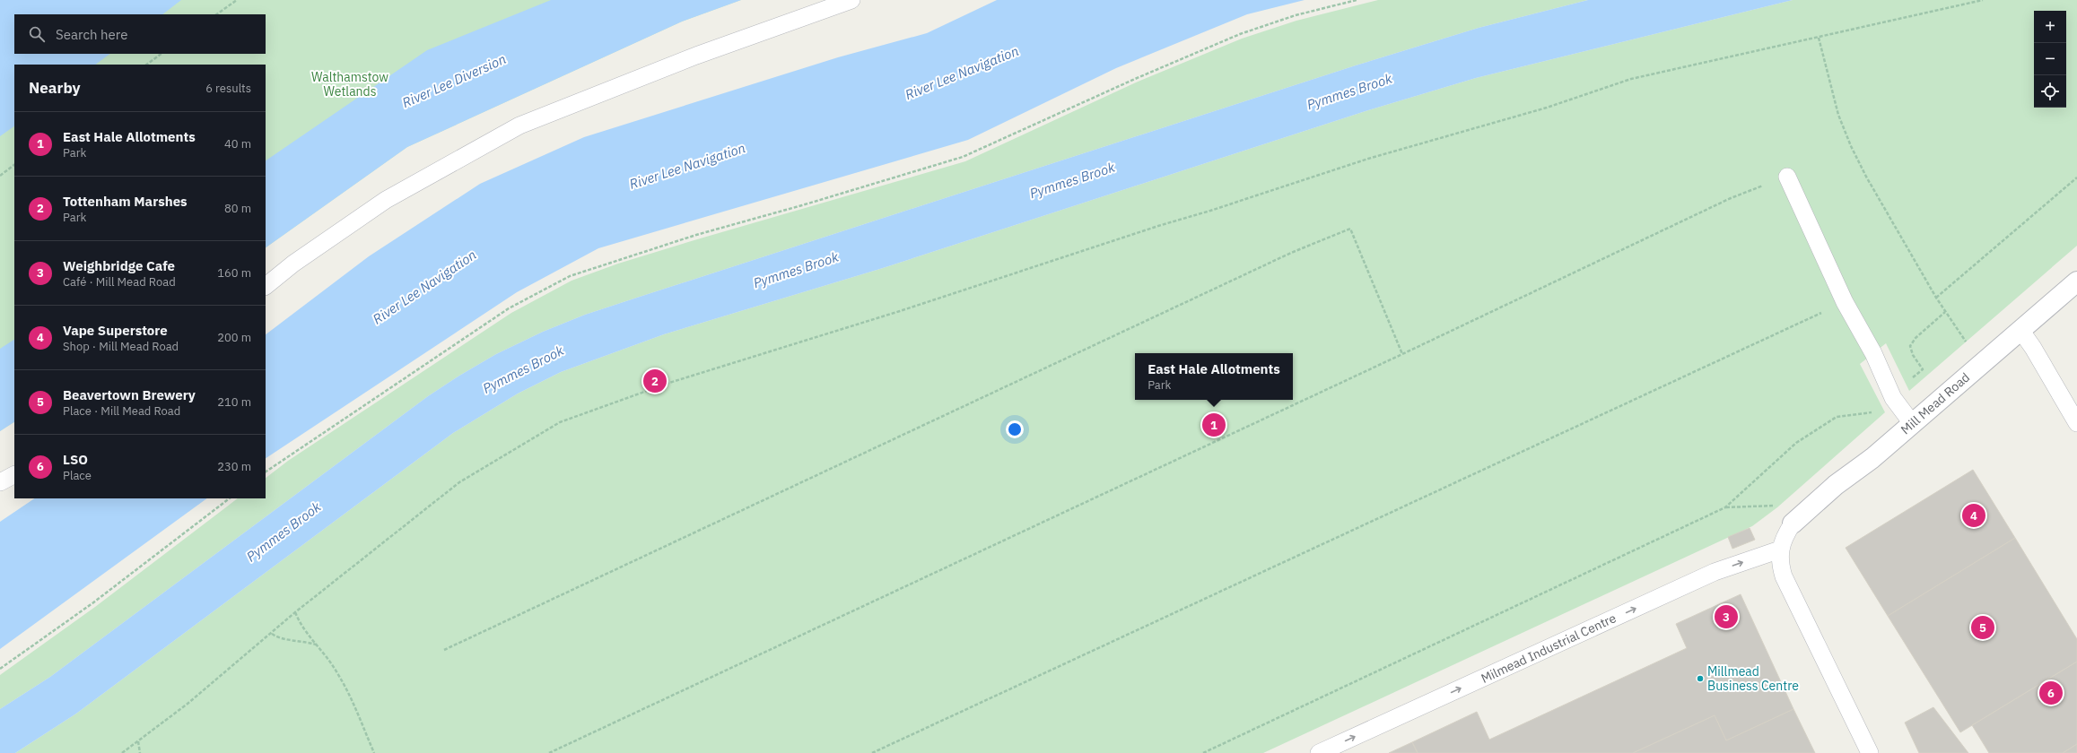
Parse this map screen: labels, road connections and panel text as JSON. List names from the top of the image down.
{
  "streets": {
    "street": ["Mill Mead Road"],
    "lane": ["Milmead Industrial Centre"]
  },
  "one_way": ["Milmead Industrial Centre"],
  "water": ["River Lee Navigation", "River Lee Diversion", "Pymmes Brook"],
  "parks": ["Walthamstow Wetlands"],
  "places": ["Millmead Business Centre"],
  "page": {
    "map_buttons": ["+", "−"],
    "search": "Search here",
    "heading": ["Nearby", "6 results"],
    "list": [
      {
        "mark": "1",
        "name": "East Hale Allotments",
        "note": "Park",
        "value": "40 m"
      },
      {
        "mark": "2",
        "name": "Tottenham Marshes",
        "note": "Park",
        "value": "80 m"
      },
      {
        "mark": "3",
        "name": "Weighbridge Cafe",
        "note": "Café · Mill Mead Road",
        "value": "160 m"
      },
      {
        "mark": "4",
        "name": "Vape Superstore",
        "note": "Shop · Mill Mead Road",
        "value": "200 m"
      },
      {
        "mark": "5",
        "name": "Beavertown Brewery",
        "note": "Place · Mill Mead Road",
        "value": "210 m"
      },
      {
        "mark": "6",
        "name": "LSO",
        "note": "Place",
        "value": "230 m"
      }
    ],
    "popup": ["East Hale Allotments", "Park"],
    "pins": [
      "2",
      "1",
      "4",
      "3",
      "5",
      "6"
    ]
  }
}
